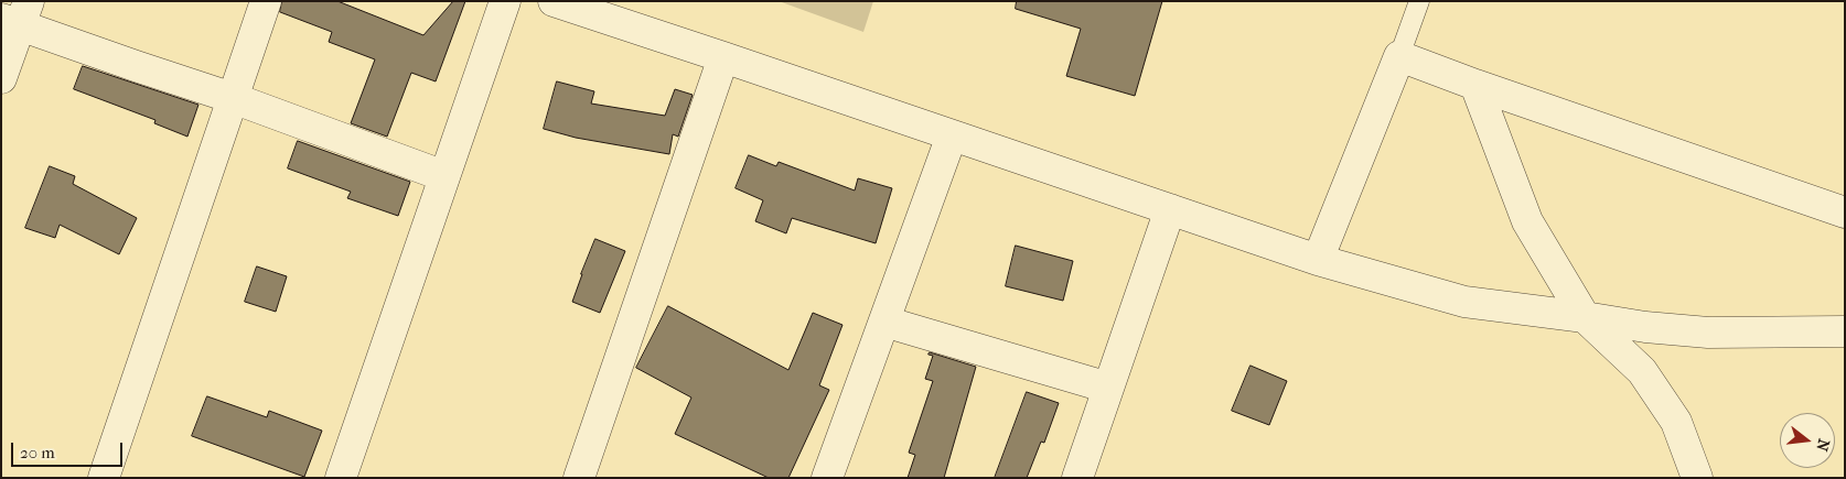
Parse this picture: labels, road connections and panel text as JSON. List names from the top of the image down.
{
  "scale_bar": "20 m",
  "north": "right"
}
